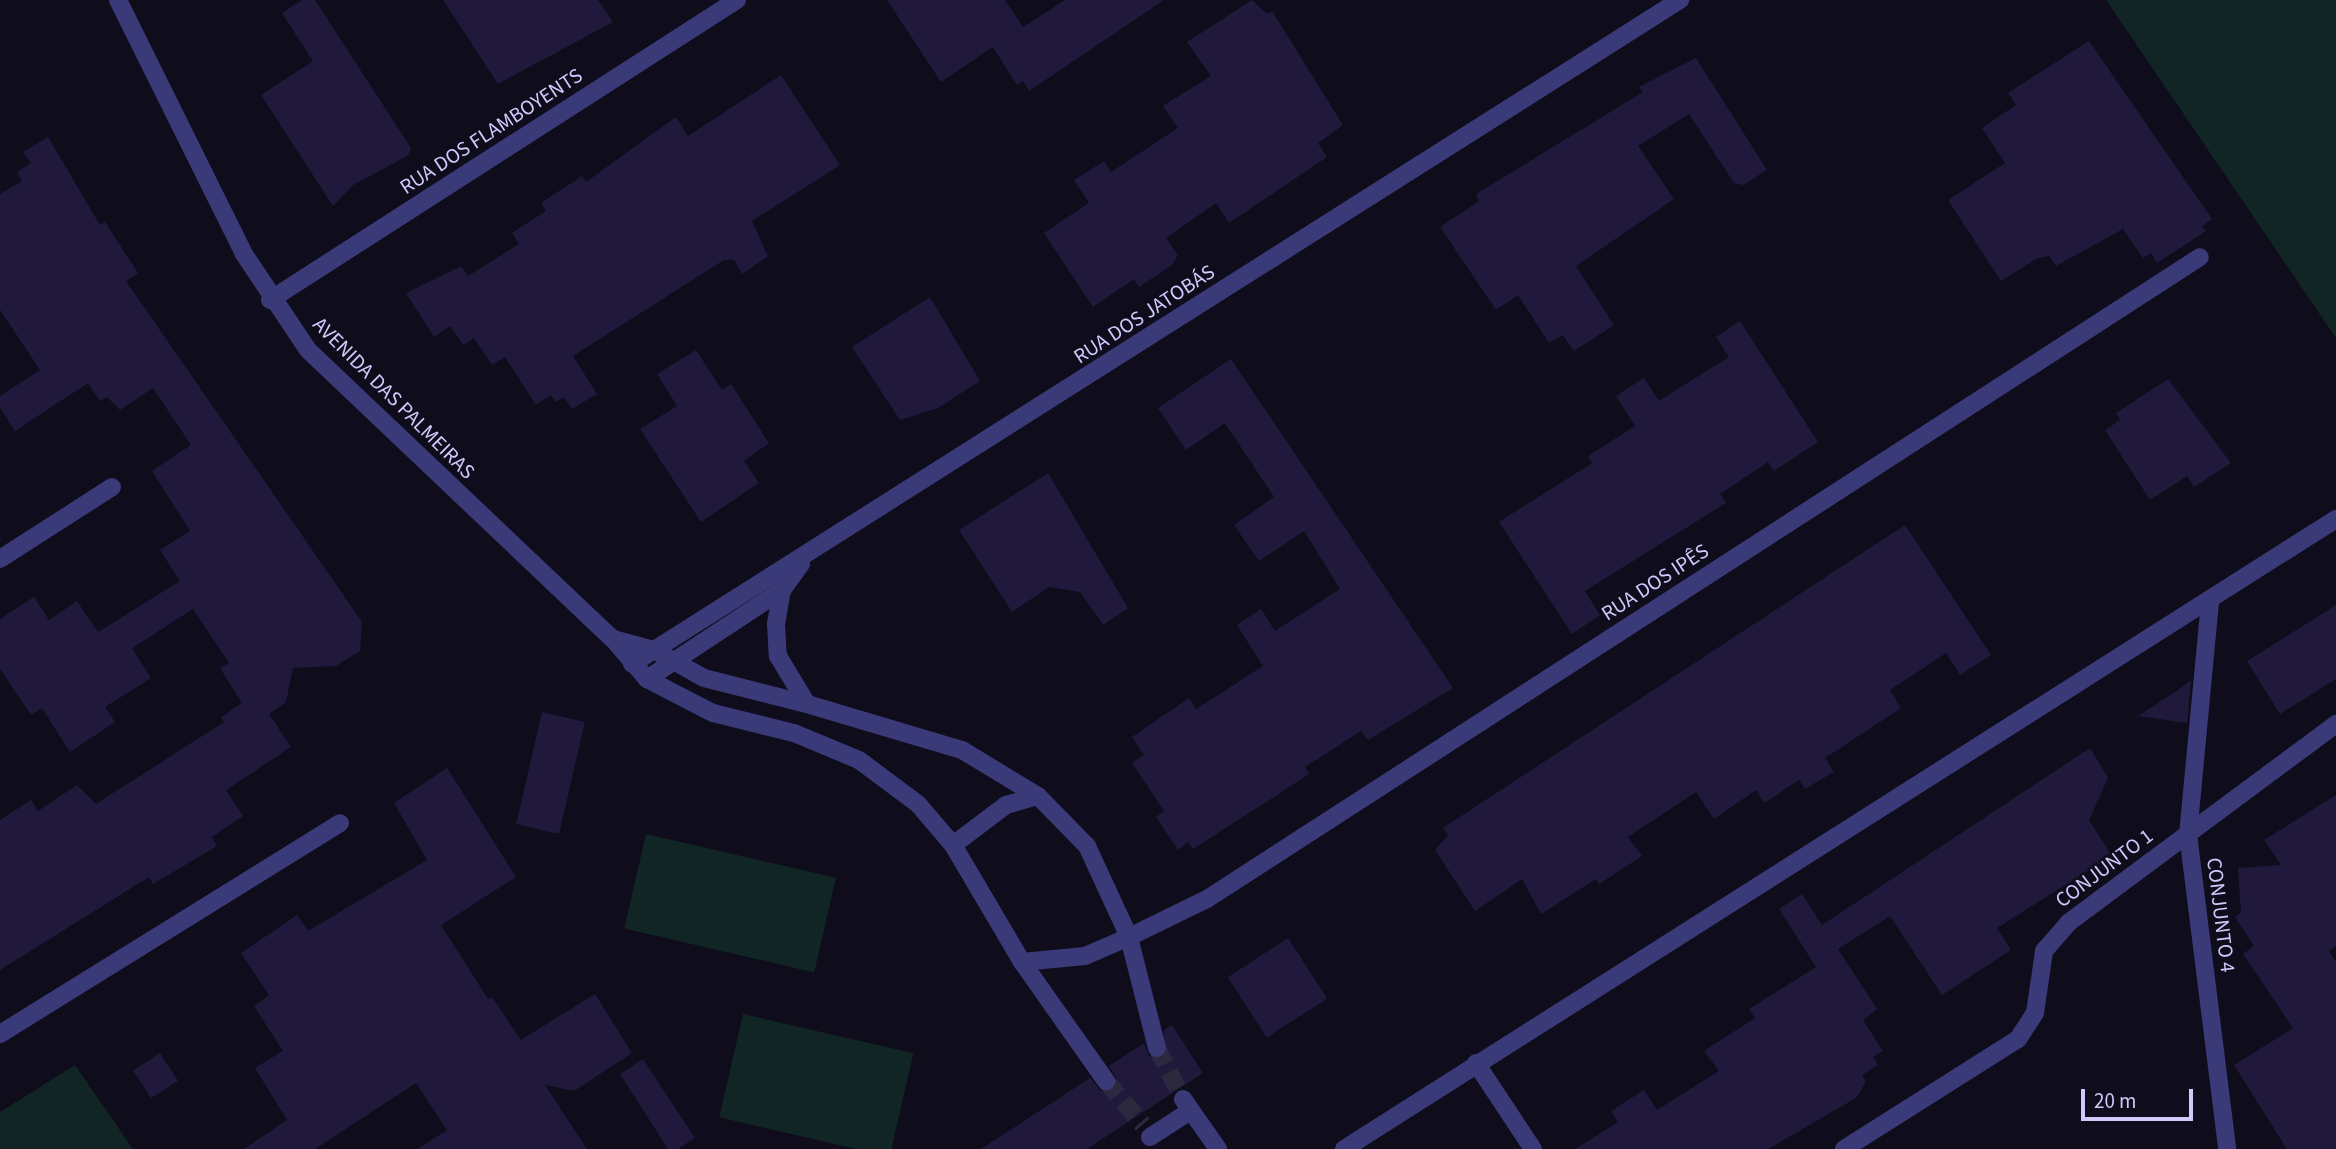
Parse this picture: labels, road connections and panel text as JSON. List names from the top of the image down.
{
  "streets": {
    "street": [
      "RUA DOS FLAMBOYENTS",
      "RUA DOS JATOBÁS",
      "AVENIDA DAS PALMEIRAS",
      "RUA DOS IPÊS",
      "CONJUNTO 1",
      "CONJUNTO 4"
    ]
  },
  "crossings": [
    ["RUA DOS FLAMBOYENTS", "AVENIDA DAS PALMEIRAS"],
    ["RUA DOS JATOBÁS", "AVENIDA DAS PALMEIRAS"],
    ["AVENIDA DAS PALMEIRAS", "RUA DOS IPÊS"],
    ["CONJUNTO 1", "CONJUNTO 4"]
  ],
  "scale_bar": "20 m"
}
